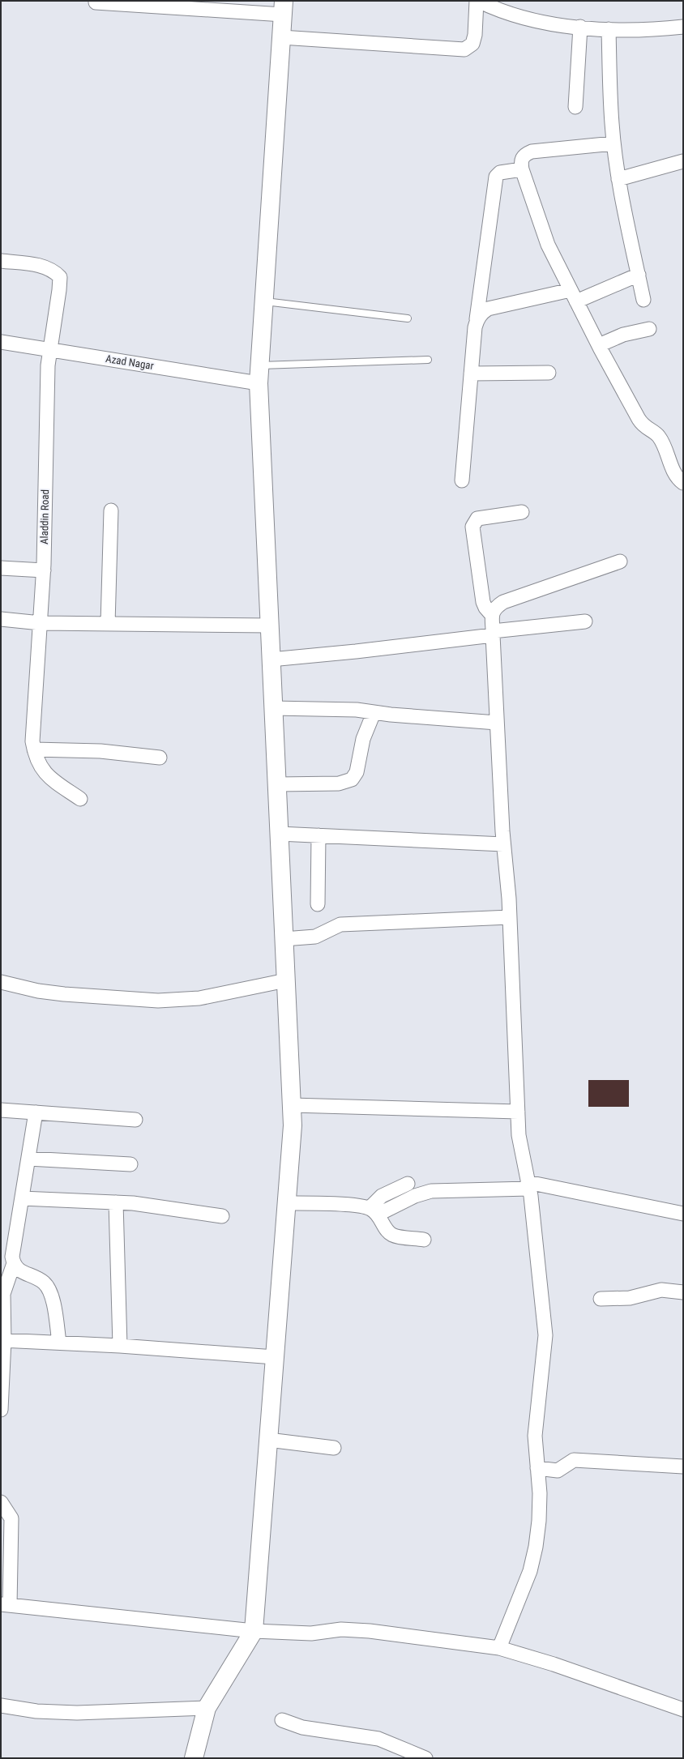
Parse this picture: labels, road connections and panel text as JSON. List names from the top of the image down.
{
  "streets": {
    "street": ["Azad Nagar", "Aladdin Road"]
  },
  "crossings": [
    ["Azad Nagar", "Aladdin Road"]
  ]
}
